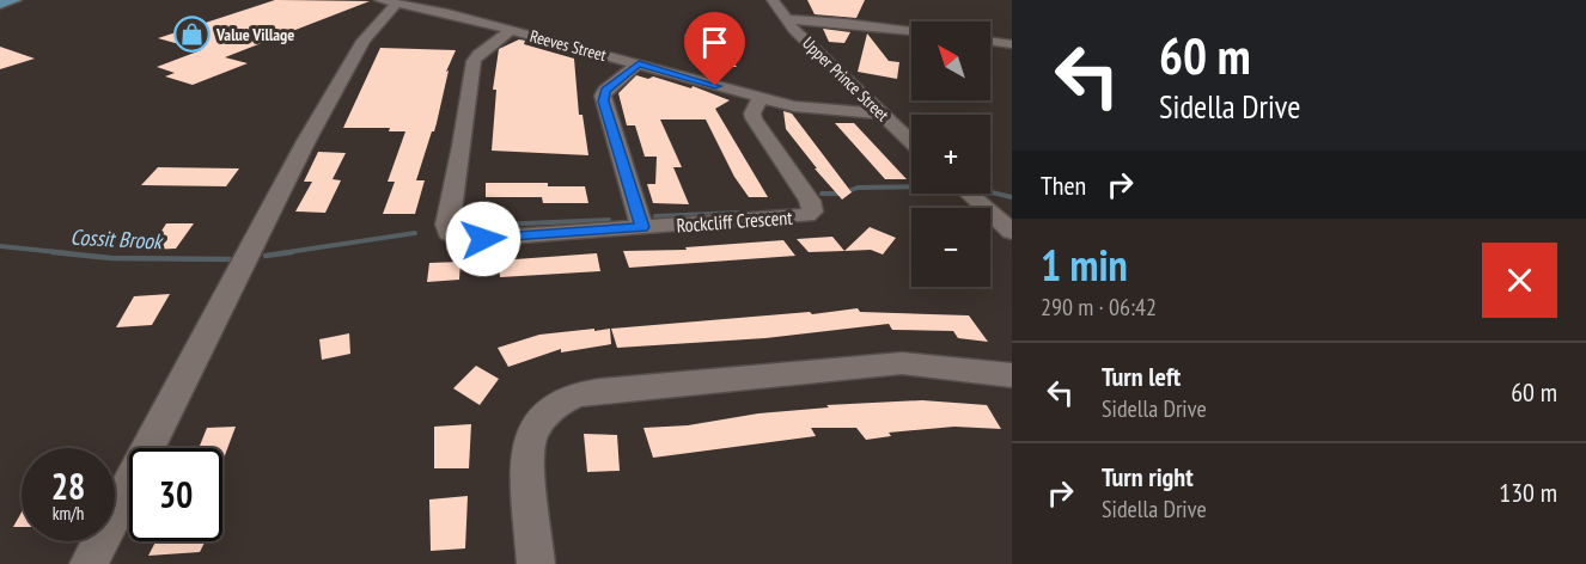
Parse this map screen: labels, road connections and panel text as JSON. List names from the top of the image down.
{
  "streets": {
    "street": ["Reeves Street", "Upper Prince Street", "Rockcliff Crescent"]
  },
  "crossings": [
    ["Reeves Street", "Upper Prince Street"],
    ["Reeves Street", "Rockcliff Crescent"]
  ],
  "water": ["Cossit Brook"],
  "places": {
    "shop": ["Value Village"]
  },
  "north": "top left",
  "page": {
    "turn": ["60 m", "Sidella Drive"],
    "map_buttons": ["+", "−"],
    "then": "Then",
    "heading": ["1 min", "290 m · 06:42"],
    "list": [
      {
        "name": "Turn left",
        "note": "Sidella Drive",
        "value": "60 m"
      },
      {
        "name": "Turn right",
        "note": "Sidella Drive",
        "value": "130 m"
      }
    ],
    "speed": "28 km/h",
    "limit": "30"
  }
}
